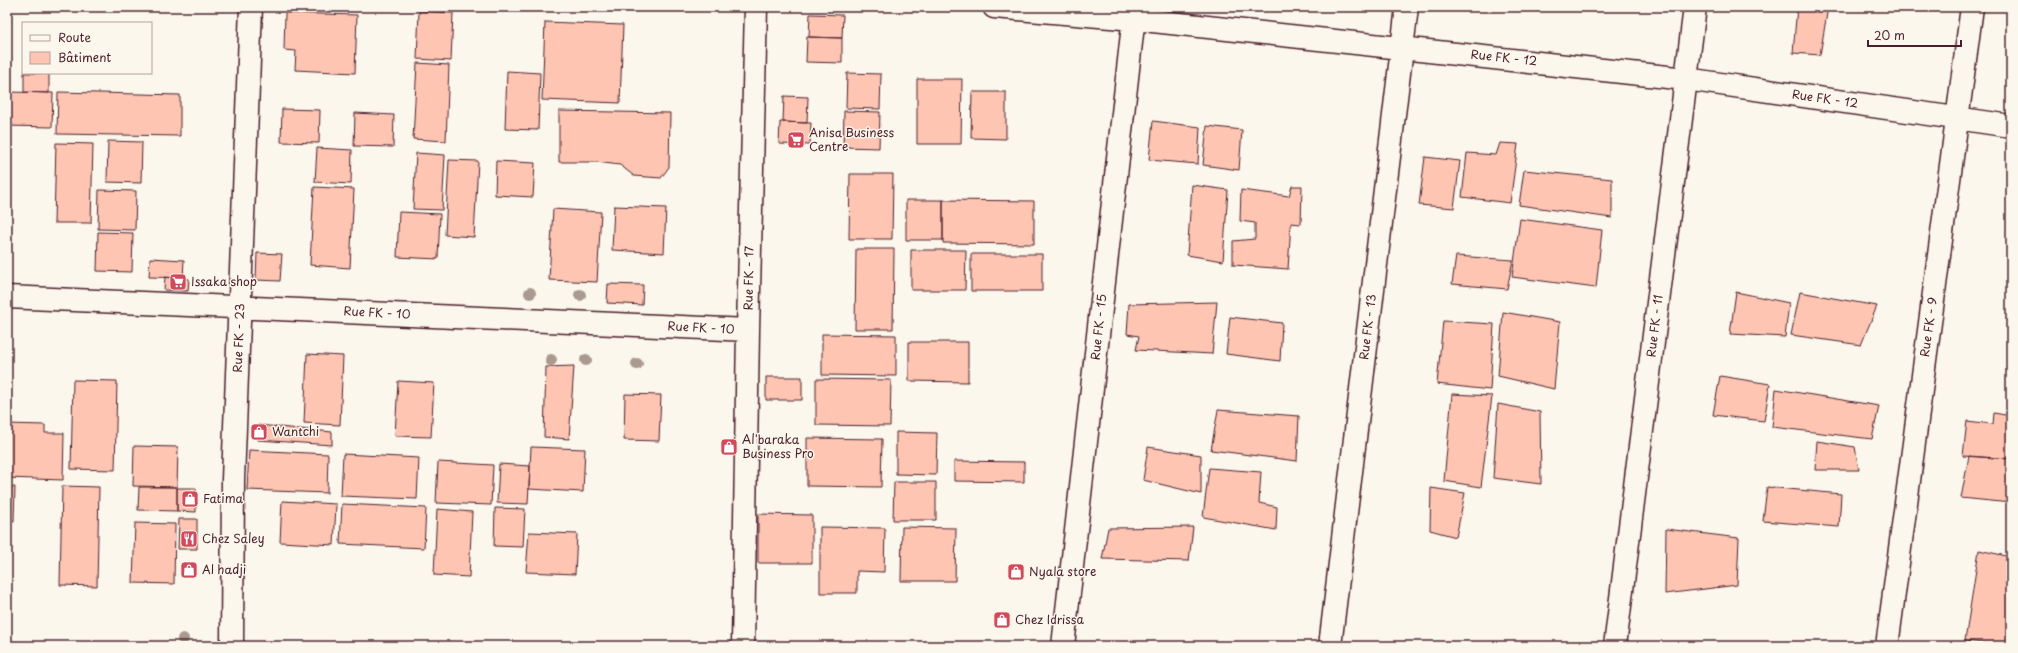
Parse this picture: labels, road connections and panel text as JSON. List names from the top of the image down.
{
  "streets": {
    "street": [
      "Rue FK - 12",
      "Rue FK - 17",
      "Rue FK - 10",
      "Rue FK - 11",
      "Rue FK - 15",
      "Rue FK - 13",
      "Rue FK - 9",
      "Rue FK - 23"
    ]
  },
  "crossings": [
    ["Rue FK - 12", "Rue FK - 11"],
    ["Rue FK - 12", "Rue FK - 15"],
    ["Rue FK - 12", "Rue FK - 13"],
    ["Rue FK - 12", "Rue FK - 9"],
    ["Rue FK - 17", "Rue FK - 10"],
    ["Rue FK - 10", "Rue FK - 23"]
  ],
  "places": {
    "supermarket": ["Anisa Business Centre", "Issaka shop"],
    "shop": [
      "Wantchi",
      "Al'baraka Business Pro",
      "Fatima",
      "Al hadji",
      "Nyala store",
      "Chez Idrissa"
    ],
    "restaurant": ["Chez Saley"]
  },
  "legend": ["Route", "Bâtiment"],
  "scale_bar": "20 m"
}
